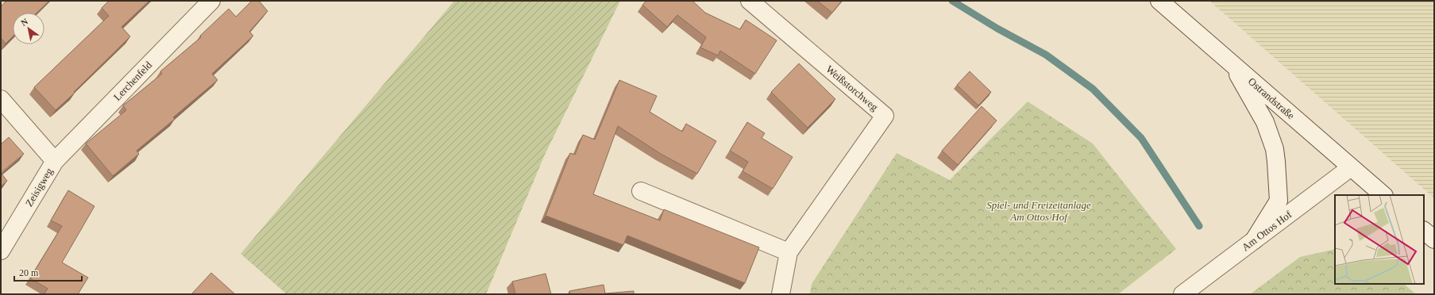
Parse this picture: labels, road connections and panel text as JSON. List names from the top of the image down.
{
  "streets": {
    "street": [
      "Lerchenfeld",
      "Weißstorchweg",
      "Ostrandstraße",
      "Zeisigweg",
      "Am Ottos Hof"
    ]
  },
  "crossings": [
    ["Lerchenfeld", "Zeisigweg"],
    ["Ostrandstraße", "Am Ottos Hof"]
  ],
  "parks": ["Spiel- und Freizeitanlage Am Ottos Hof"],
  "scale_bar": "20 m",
  "north": "top left"
}
